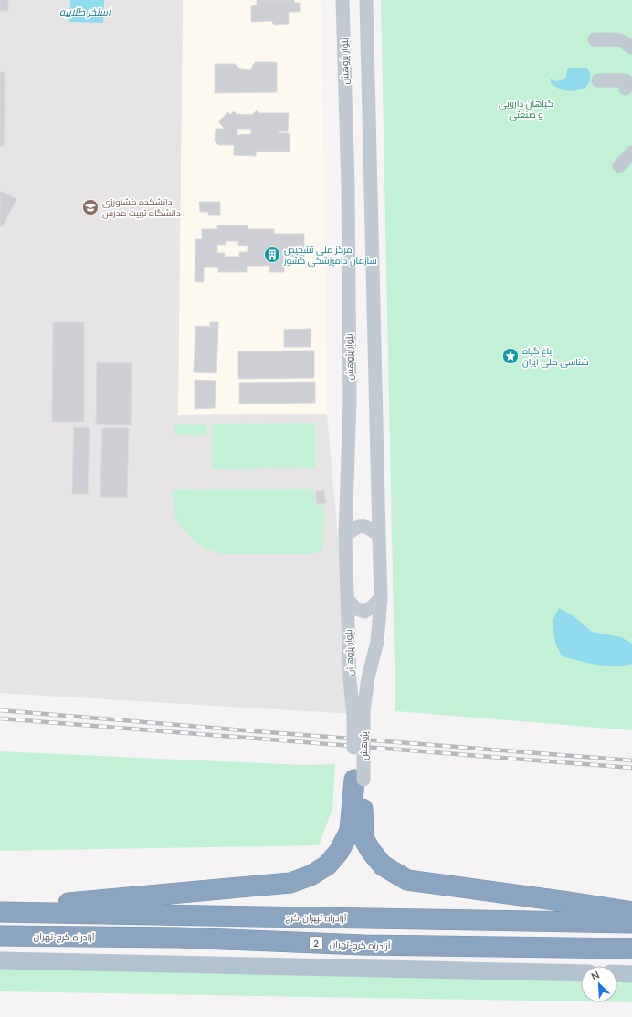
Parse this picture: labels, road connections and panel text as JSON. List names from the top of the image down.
{
  "streets": {
    "highway": ["آزادراه تهران-کرج", "آزادراه کرج-تهران", "2"],
    "street": ["بلوار پژوهش", "پژوهش"]
  },
  "crossings": [
    ["بلوار پژوهش", "پژوهش"]
  ],
  "water": ["استخر طلاییه"],
  "parks": ["گیاهان دارویی و صنعتی"],
  "places": {
    "school or university": ["دانشکده کشاورزی دانشگاه تربیت مدرس"],
    "building": ["مرکز ملی تشخیص سازمان دامپزشکی کشور"],
    "place": ["باغ گیاه‌ شناسی ملی ایران"]
  },
  "north": "top left"
}
